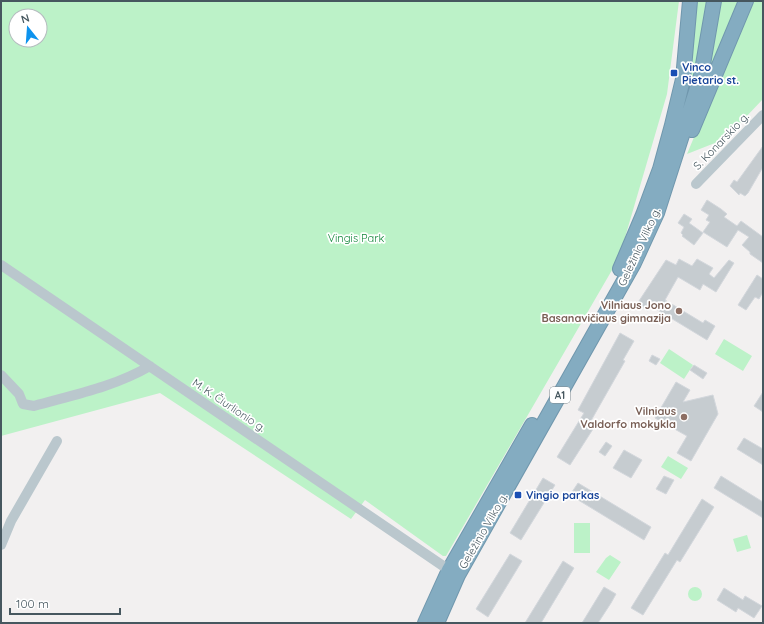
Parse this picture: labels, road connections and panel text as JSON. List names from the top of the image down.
{
  "streets": {
    "highway": ["Geležinio Vilko g.", "A1"],
    "street": ["S. Konarskio g.", "M. K. Čiurlionio g."]
  },
  "crossings": [
    ["Geležinio Vilko g.", "M. K. Čiurlionio g."]
  ],
  "parks": ["Vingis Park"],
  "places": {
    "transit": ["Vinco Pietario st.", "Vingio parkas"],
    "other": ["Vilniaus Jono Basanavičiaus gimnazija", "Vilniaus Valdorfo mokykla"]
  },
  "scale_bar": "100 m",
  "north": "top"
}
